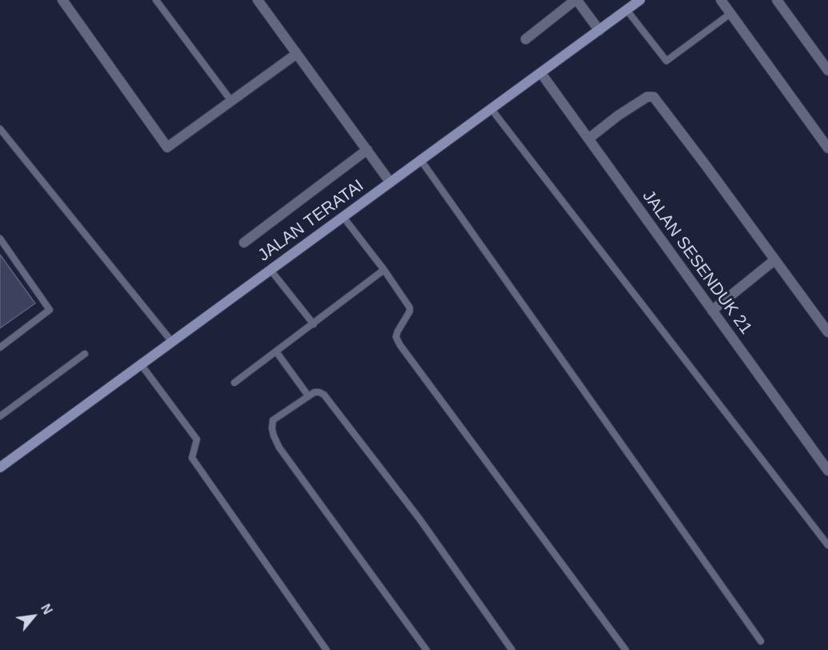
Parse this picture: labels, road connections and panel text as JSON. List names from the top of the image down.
{
  "streets": {
    "street": ["JALAN TERATAI", "JALAN SESENDUK 21"]
  },
  "crossings": [
    ["JALAN TERATAI", "JALAN SESENDUK 21"]
  ],
  "north": "top right"
}
